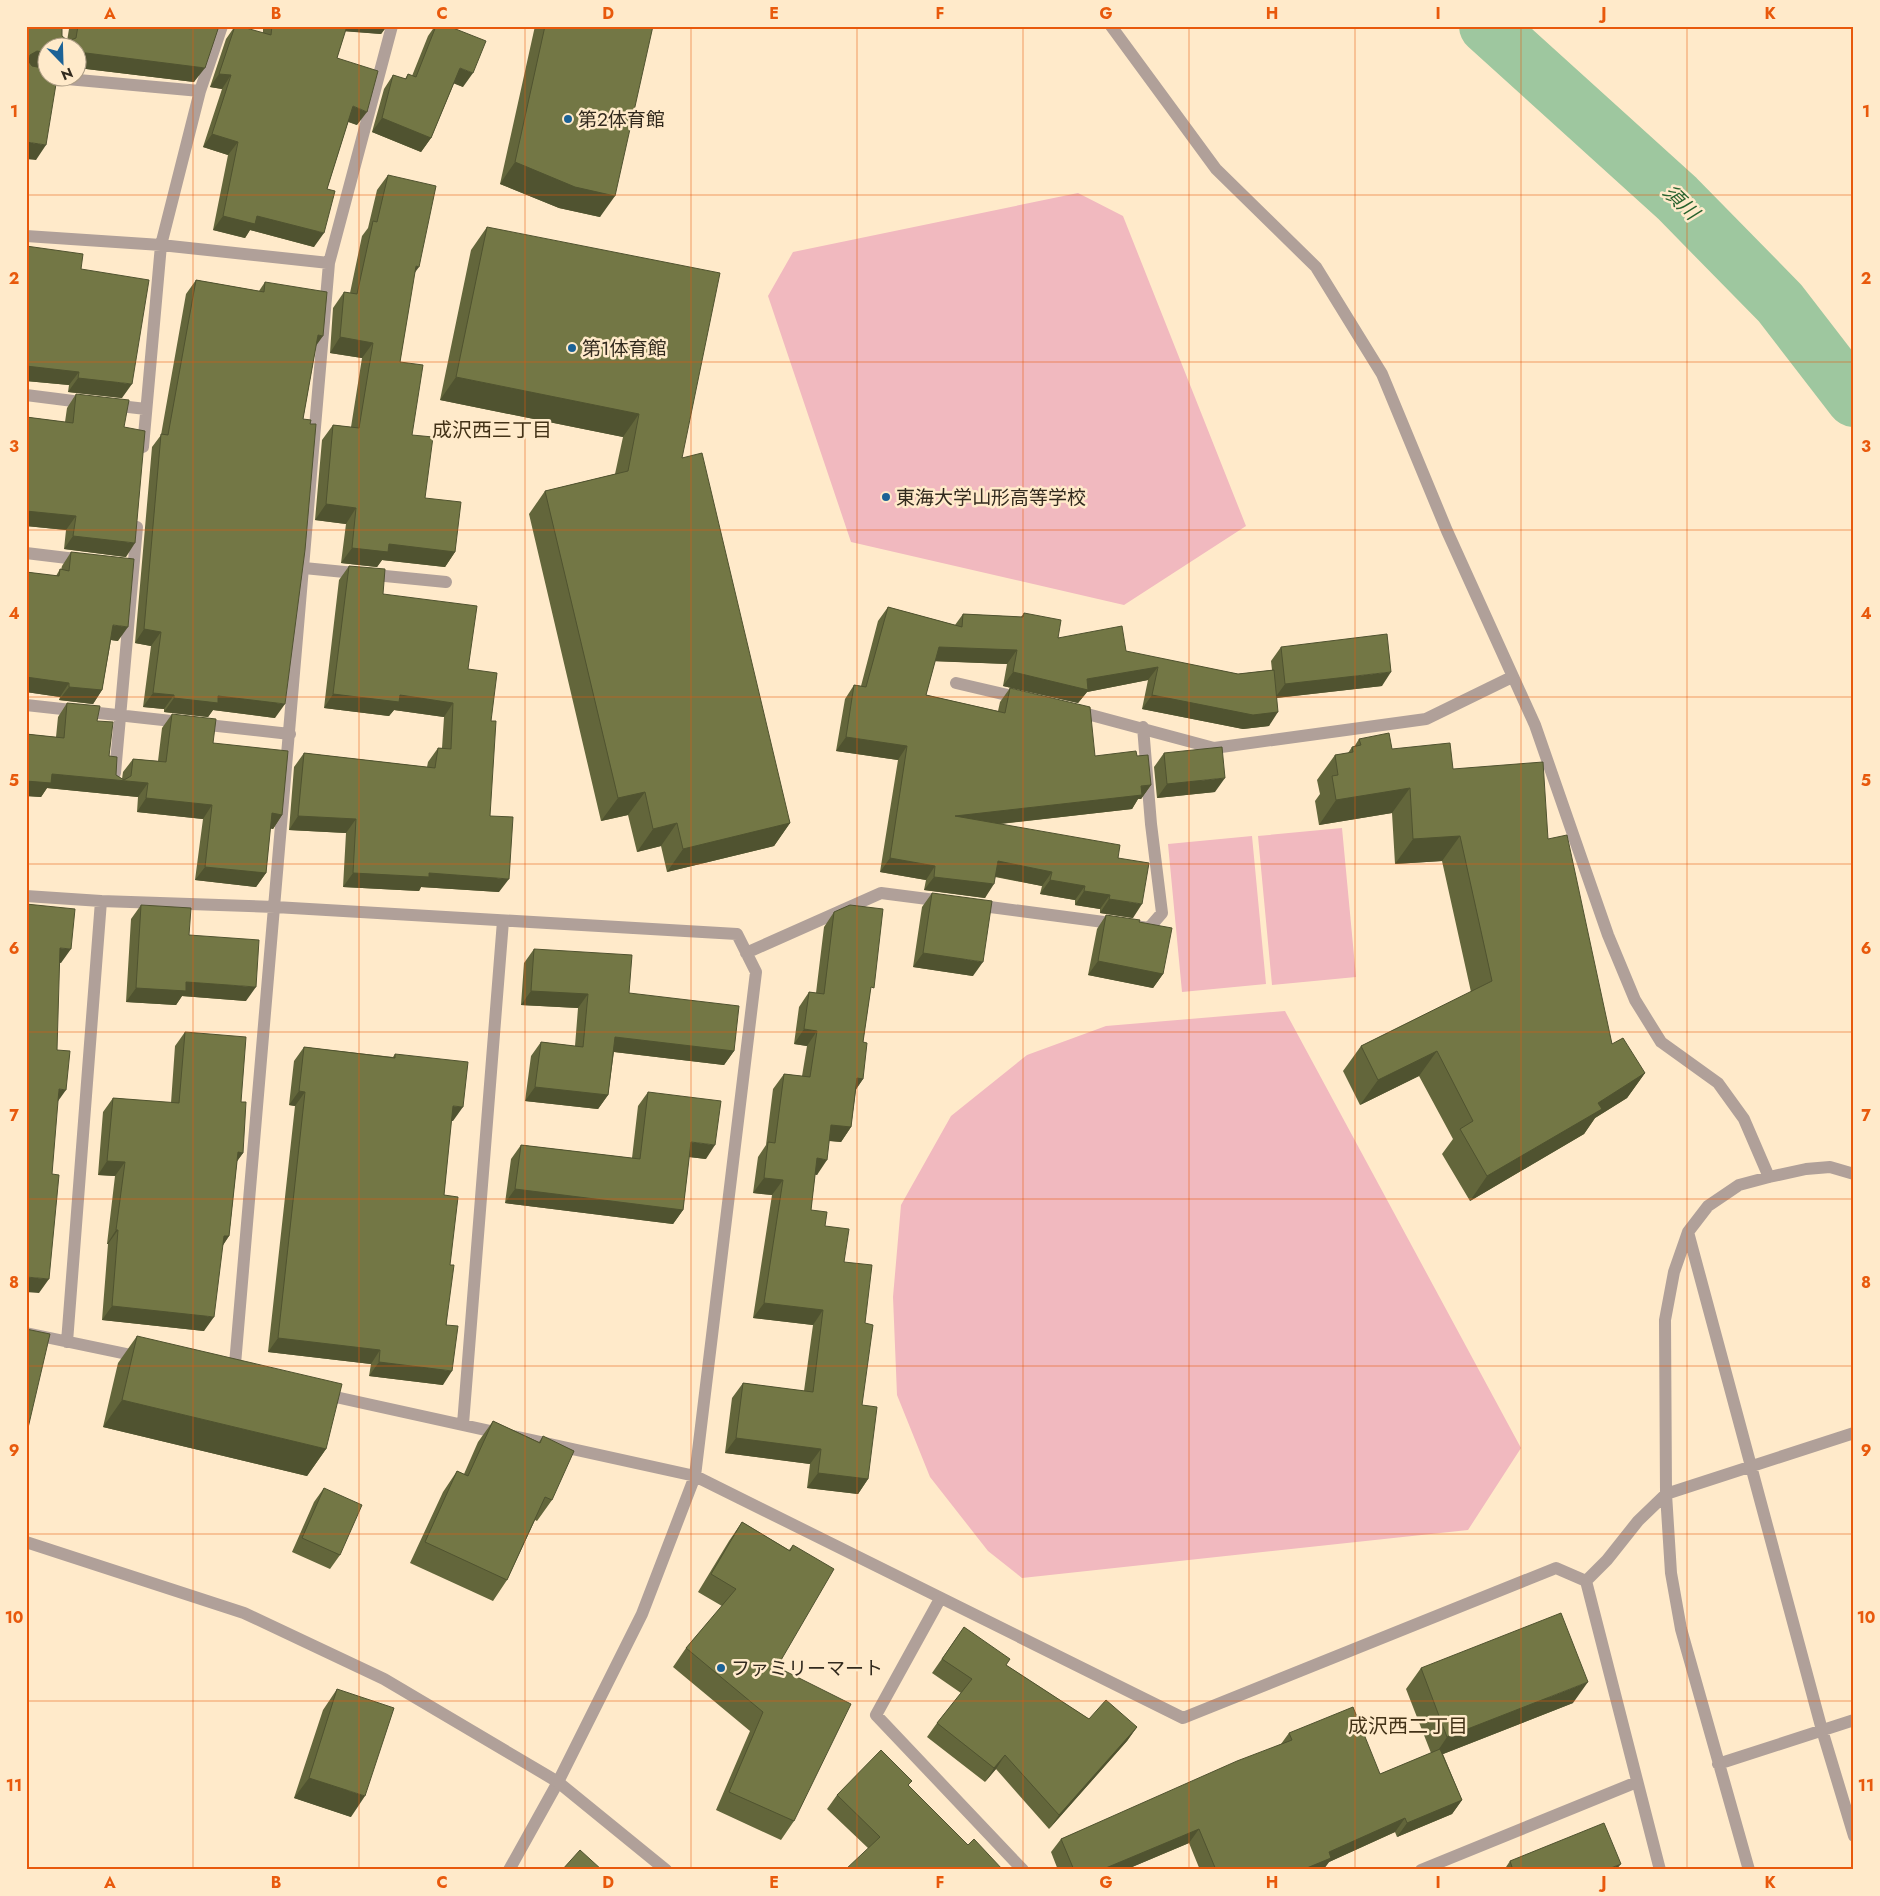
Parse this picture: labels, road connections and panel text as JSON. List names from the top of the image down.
{
  "districts": ["成沢西三丁目", "成沢西二丁目"],
  "water": ["須川"],
  "places": [
    "第2体育館",
    "第1体育館",
    "東海大学山形高等学校",
    "ファミリーマート"
  ],
  "north": "bottom right",
  "grid": {
    "columns": [
      "A",
      "B",
      "C",
      "D",
      "E",
      "F",
      "G",
      "H",
      "I",
      "J",
      "K"
    ],
    "rows": [
      "1",
      "2",
      "3",
      "4",
      "5",
      "6",
      "7",
      "8",
      "9",
      "10",
      "11"
    ]
  }
}
